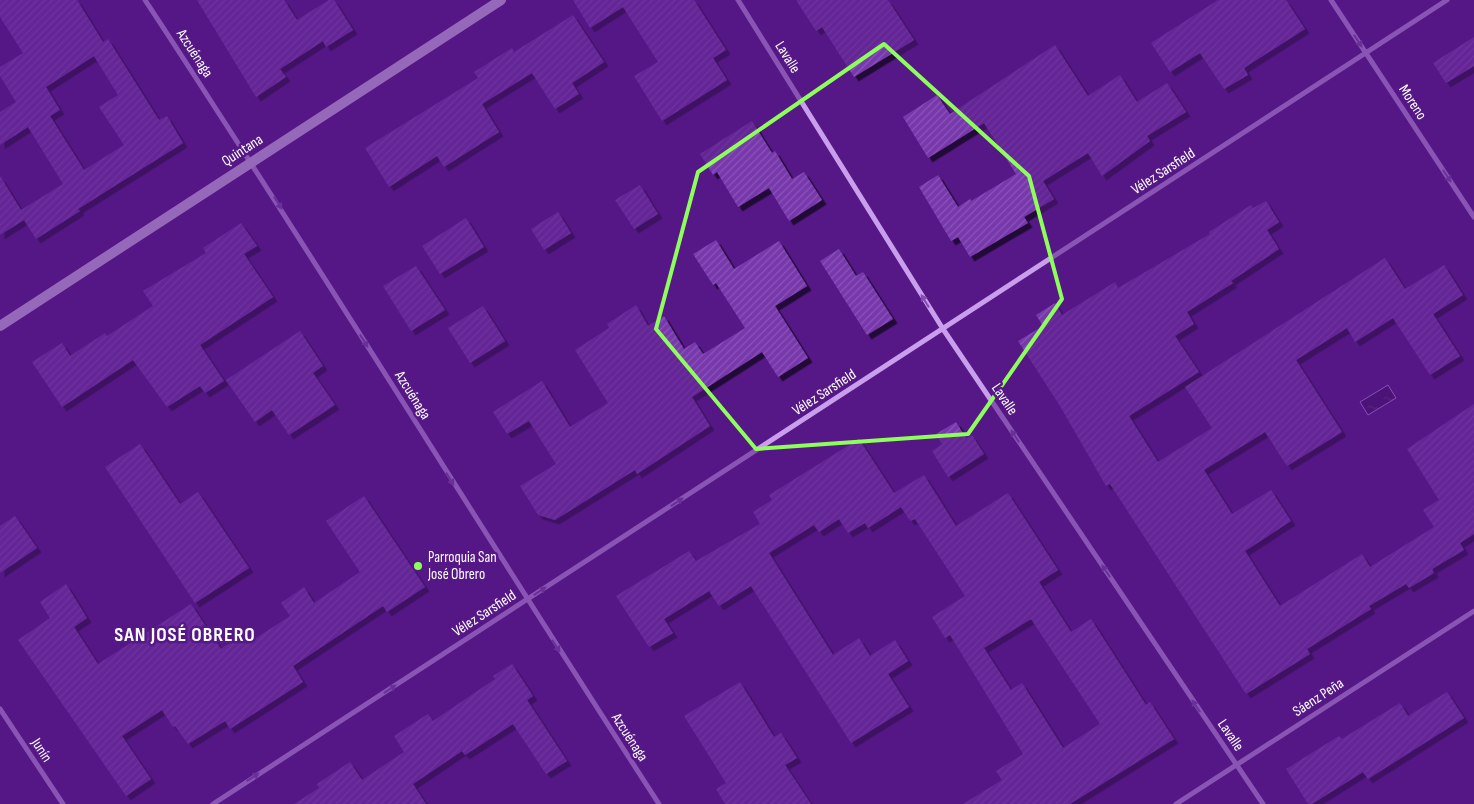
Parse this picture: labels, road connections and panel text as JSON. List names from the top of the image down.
{
  "streets": {
    "main road": ["Quintana"],
    "street": [
      "Azcuénaga",
      "Lavalle",
      "Moreno",
      "Vélez Sarsfield",
      "Sáenz Peña",
      "Junín"
    ]
  },
  "crossings": [
    ["Azcuénaga", "Quintana"],
    ["Azcuénaga", "Vélez Sarsfield"],
    ["Lavalle", "Vélez Sarsfield"],
    ["Lavalle", "Sáenz Peña"],
    ["Moreno", "Vélez Sarsfield"]
  ],
  "one_way": [
    "Azcuénaga",
    "Lavalle",
    "Moreno",
    "Vélez Sarsfield"
  ],
  "districts": ["SAN JOSÉ OBRERO"],
  "places": ["Parroquia San José Obrero"]
}
